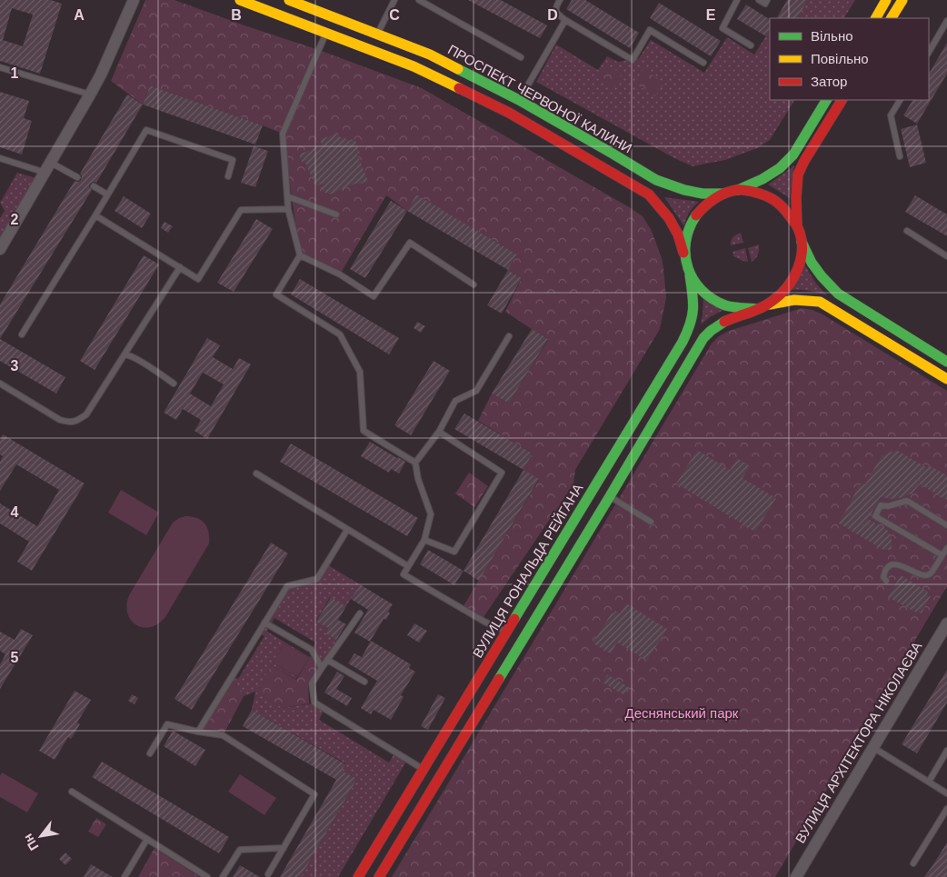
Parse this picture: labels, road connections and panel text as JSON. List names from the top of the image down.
{
  "streets": {
    "main road": ["ПРОСПЕКТ ЧЕРВОНОЇ КАЛИНИ", "ВУЛИЦЯ РОНАЛЬДА РЕЙГАНА"],
    "street": ["ВУЛИЦЯ АРХІТЕКТОРА НІКОЛАЄВА"]
  },
  "crossings": [
    ["ПРОСПЕКТ ЧЕРВОНОЇ КАЛИНИ", "ВУЛИЦЯ РОНАЛЬДА РЕЙГАНА"]
  ],
  "parks": ["Деснянський парк"],
  "legend": ["Вільно", "Повільно", "Затор"],
  "north": "bottom left",
  "grid": {
    "columns": [
      "A",
      "B",
      "C",
      "D",
      "E"
    ],
    "rows": [
      "1",
      "2",
      "3",
      "4",
      "5"
    ]
  }
}
